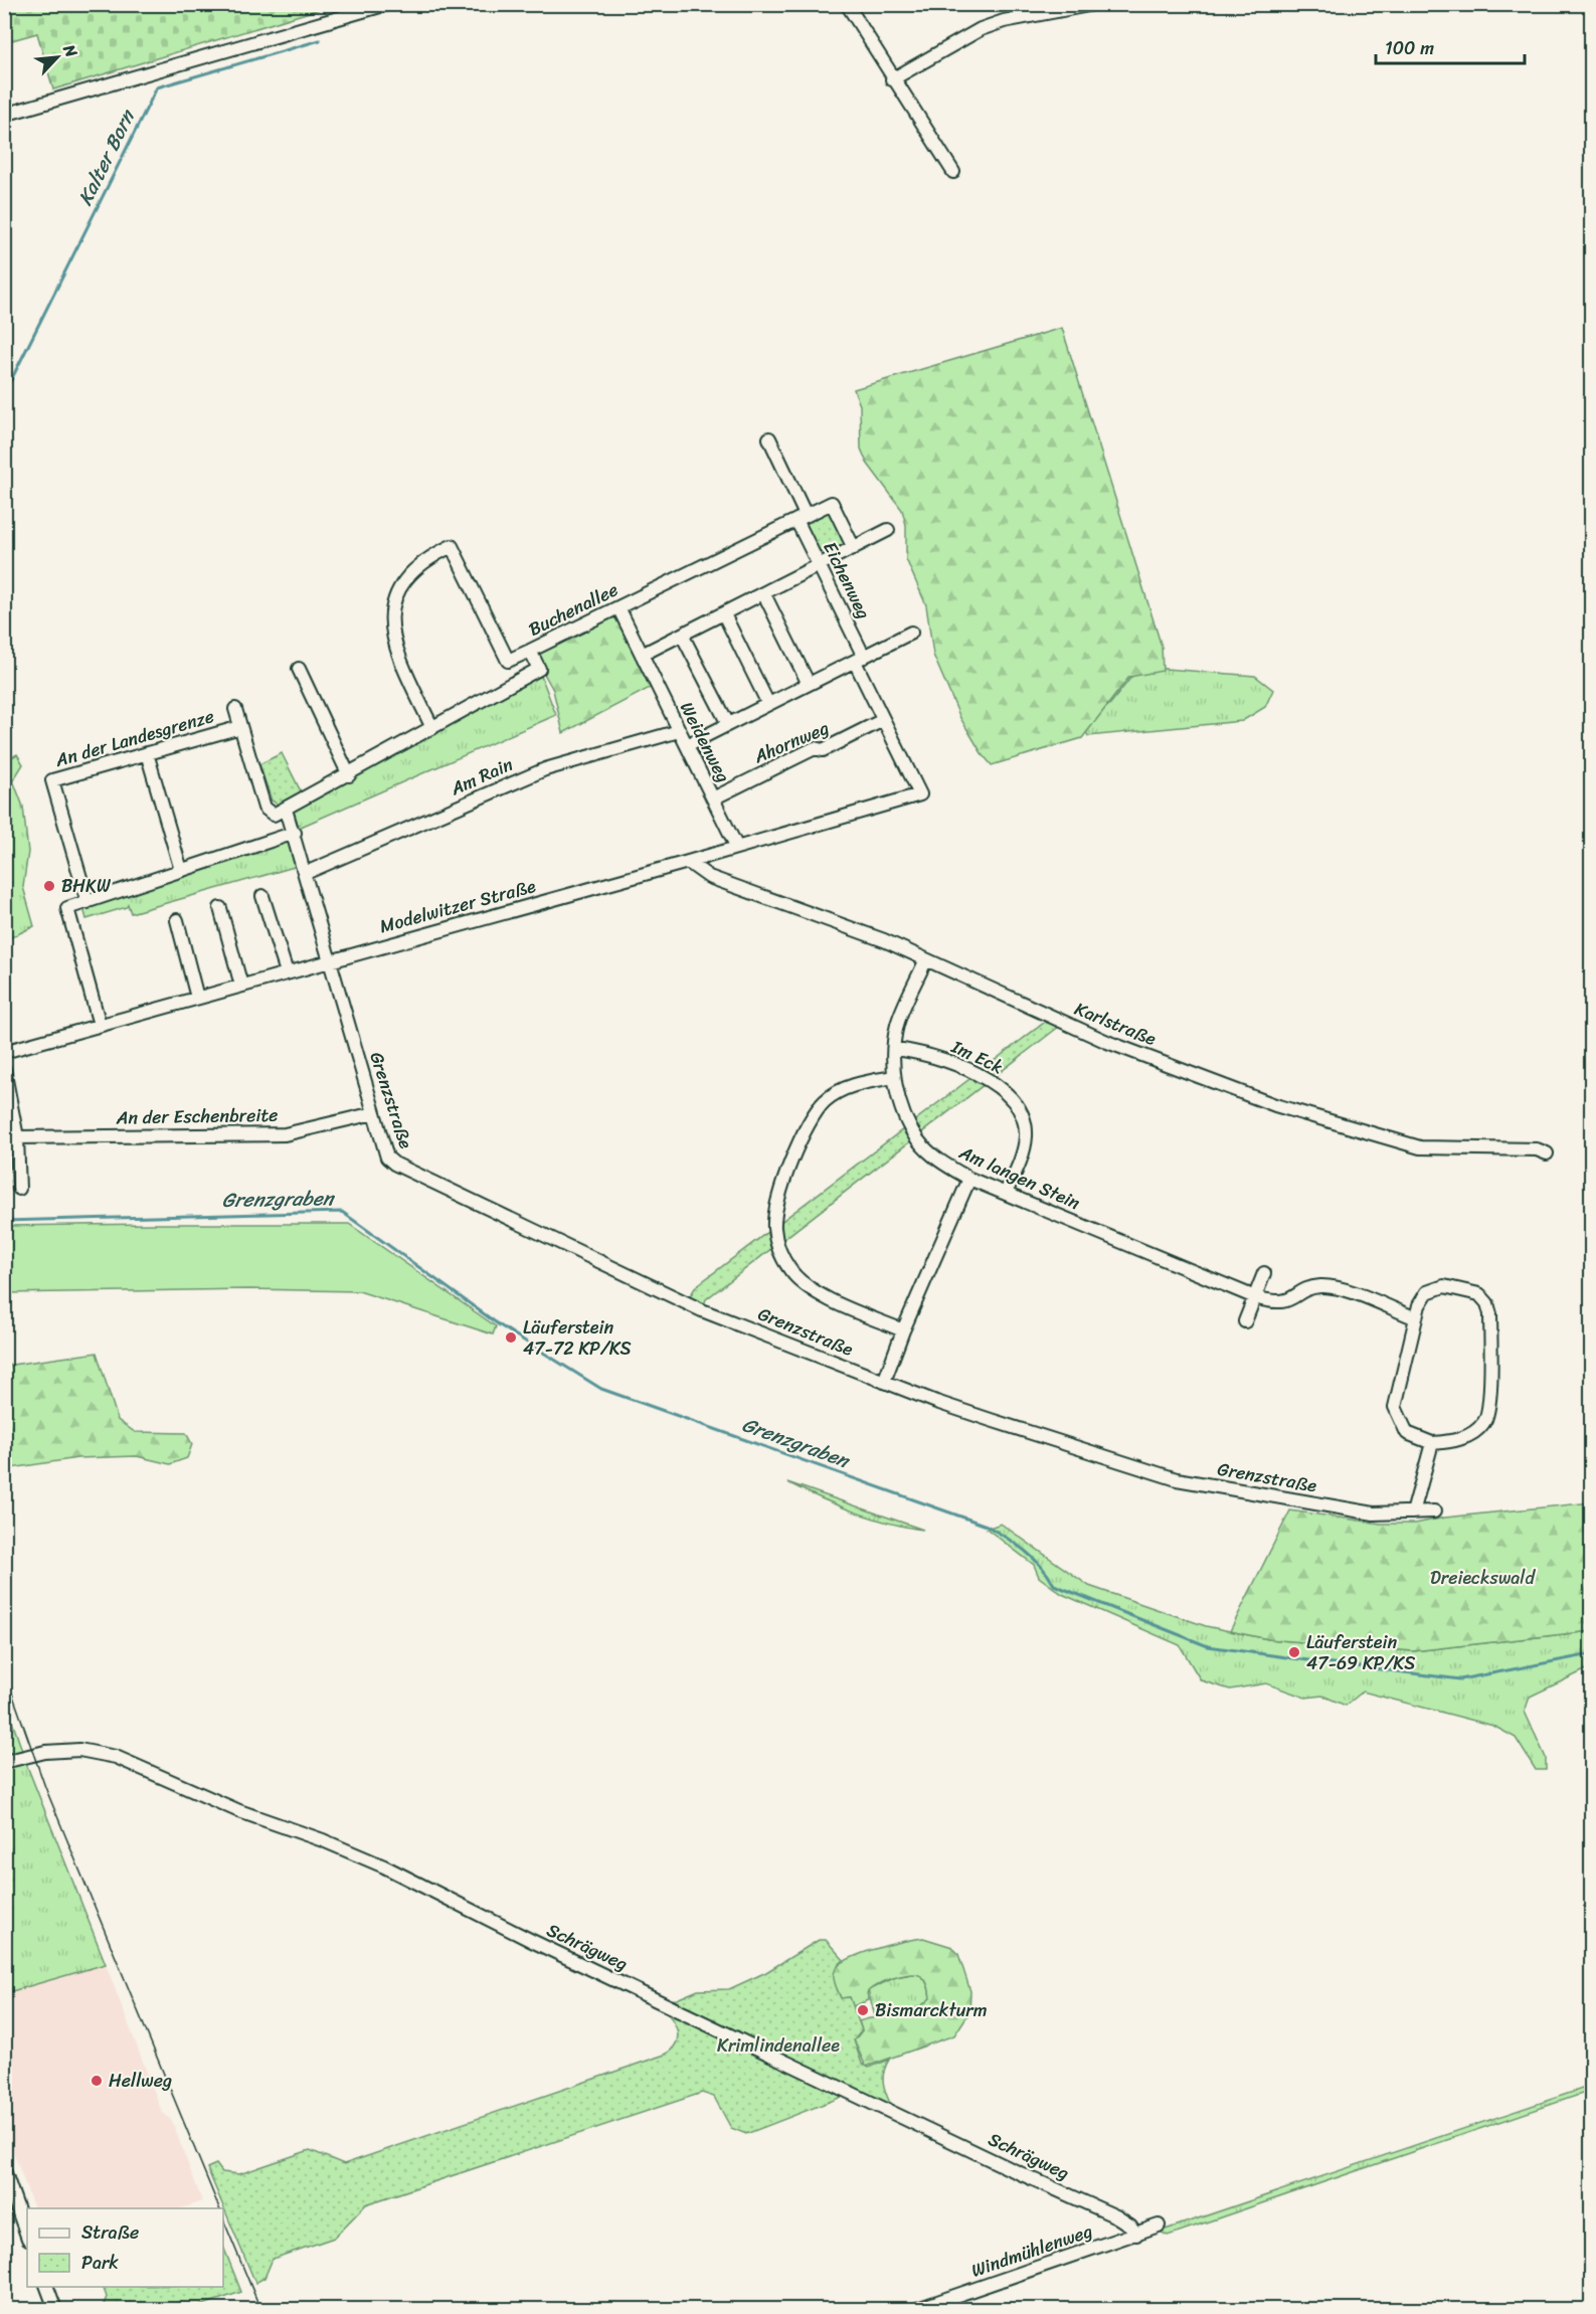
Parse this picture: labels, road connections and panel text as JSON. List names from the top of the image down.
{
  "streets": {
    "street": [
      "Eichenweg",
      "Buchenallee",
      "An der Landesgrenze",
      "Weidenweg",
      "Ahornweg",
      "Am Rain",
      "Modelwitzer Straße",
      "Karlstraße",
      "Im Eck",
      "Grenzstraße",
      "An der Eschenbreite",
      "Am langen Stein",
      "Schrägweg",
      "Windmühlenweg"
    ]
  },
  "crossings": [
    ["Eichenweg", "Buchenallee"],
    ["Eichenweg", "Ahornweg"],
    ["Eichenweg", "Modelwitzer Straße"],
    ["Buchenallee", "An der Landesgrenze"],
    ["Buchenallee", "Weidenweg"],
    ["Weidenweg", "Ahornweg"],
    ["Weidenweg", "Am Rain"],
    ["Weidenweg", "Modelwitzer Straße"],
    ["Modelwitzer Straße", "Karlstraße"],
    ["Modelwitzer Straße", "Grenzstraße"],
    ["Karlstraße", "Am langen Stein"],
    ["Im Eck", "Am langen Stein"],
    ["Grenzstraße", "An der Eschenbreite"],
    ["Schrägweg", "Windmühlenweg"]
  ],
  "water": ["Kalter Born", "Grenzgraben"],
  "parks": ["Dreieckswald", "Krimlindenallee"],
  "places": [
    "BHKW",
    "Läuferstein 47-72 KP/KS",
    "Läuferstein 47-69 KP/KS",
    "Bismarckturm",
    "Hellweg"
  ],
  "legend": ["Straße", "Park"],
  "scale_bar": "100 m",
  "north": "top right"
}
